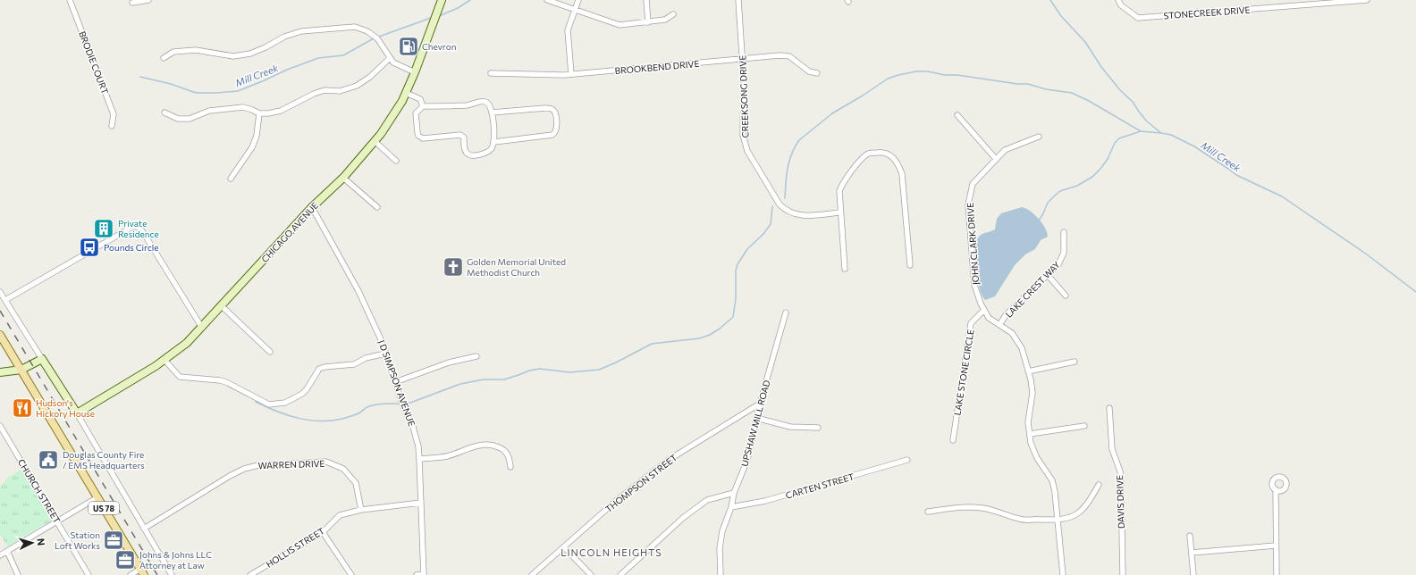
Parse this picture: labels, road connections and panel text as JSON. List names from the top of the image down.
{
  "streets": {
    "main road": ["US 78"],
    "street": [
      "STONECREEK DRIVE",
      "BRODIE COURT",
      "BROOKBEND DRIVE",
      "CREEKSONG DRIVE",
      "CHICAGO AVENUE",
      "JOHN CLARK DRIVE",
      "LAKE CREST WAY",
      "LAKE STONE CIRCLE",
      "J D SIMPSON AVENUE",
      "UPSHAW MILL ROAD",
      "WARREN DRIVE",
      "THOMPSON STREET",
      "CARTEN STREET",
      "CHURCH STREET",
      "DAVIS DRIVE",
      "HOLLIS STREET"
    ]
  },
  "crossings": [
    ["BROOKBEND DRIVE", "CREEKSONG DRIVE"],
    ["CHICAGO AVENUE", "J D SIMPSON AVENUE"],
    ["JOHN CLARK DRIVE", "LAKE CREST WAY"],
    ["JOHN CLARK DRIVE", "LAKE STONE CIRCLE"],
    ["J D SIMPSON AVENUE", "HOLLIS STREET"],
    ["UPSHAW MILL ROAD", "THOMPSON STREET"],
    ["UPSHAW MILL ROAD", "CARTEN STREET"],
    ["WARREN DRIVE", "HOLLIS STREET"]
  ],
  "districts": ["LINCOLN HEIGHTS"],
  "water": ["Mill Creek"],
  "places": {
    "fuel station": ["Chevron"],
    "building": ["Private Residence"],
    "bus stop": ["Pounds Circle"],
    "church": ["Golden Memorial United Methodist Church"],
    "restaurant": ["Hudson's Hickory House"],
    "public building": ["Douglas County Fire / EMS Headquarters"],
    "office": ["Station Loft Works", "Johns & Johns LLC Attorney at Law"]
  },
  "north": "right"
}
